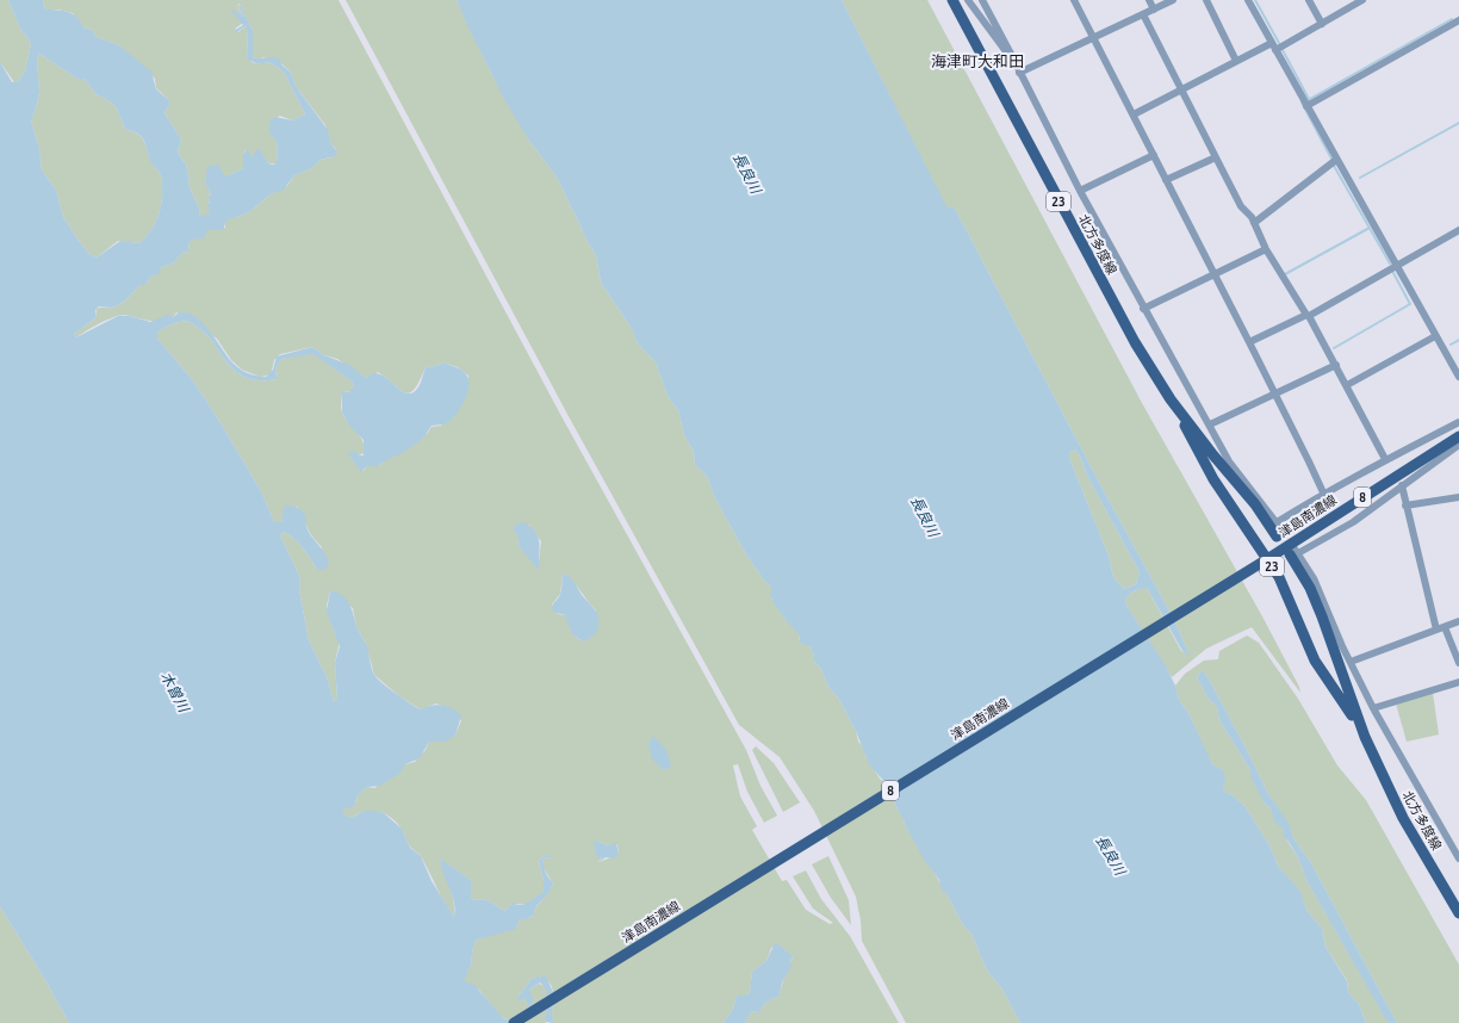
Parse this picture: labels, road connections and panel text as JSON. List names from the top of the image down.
{
  "streets": {
    "main road": [
      "23",
      "北方多度線",
      "8",
      "津島南濃線"
    ]
  },
  "crossings": [
    ["23", "北方多度線"],
    ["23", "津島南濃線"]
  ],
  "districts": ["海津町大和田"],
  "water": ["長良川", "木曽川"]
}
